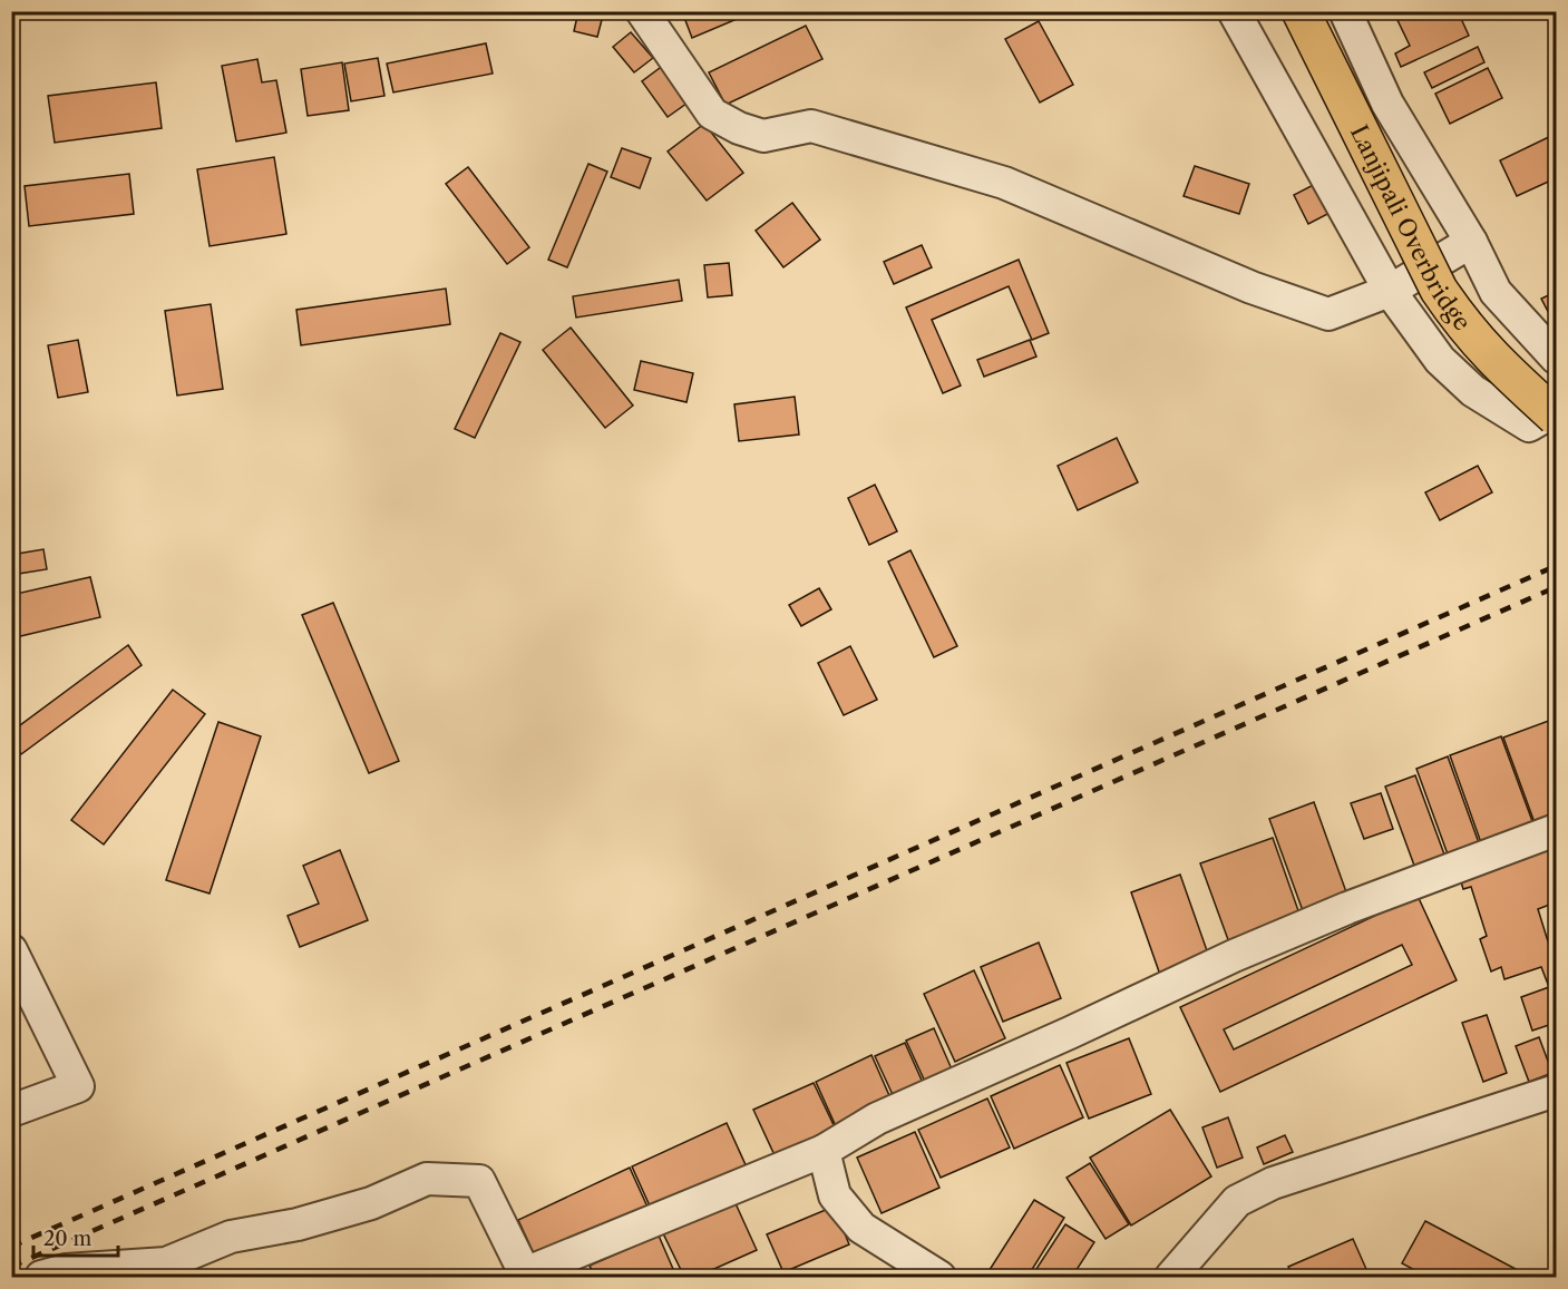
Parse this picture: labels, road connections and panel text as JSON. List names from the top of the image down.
{
  "streets": {
    "main road": ["Lanjipali Overbridge"]
  },
  "scale_bar": "20 m"
}
